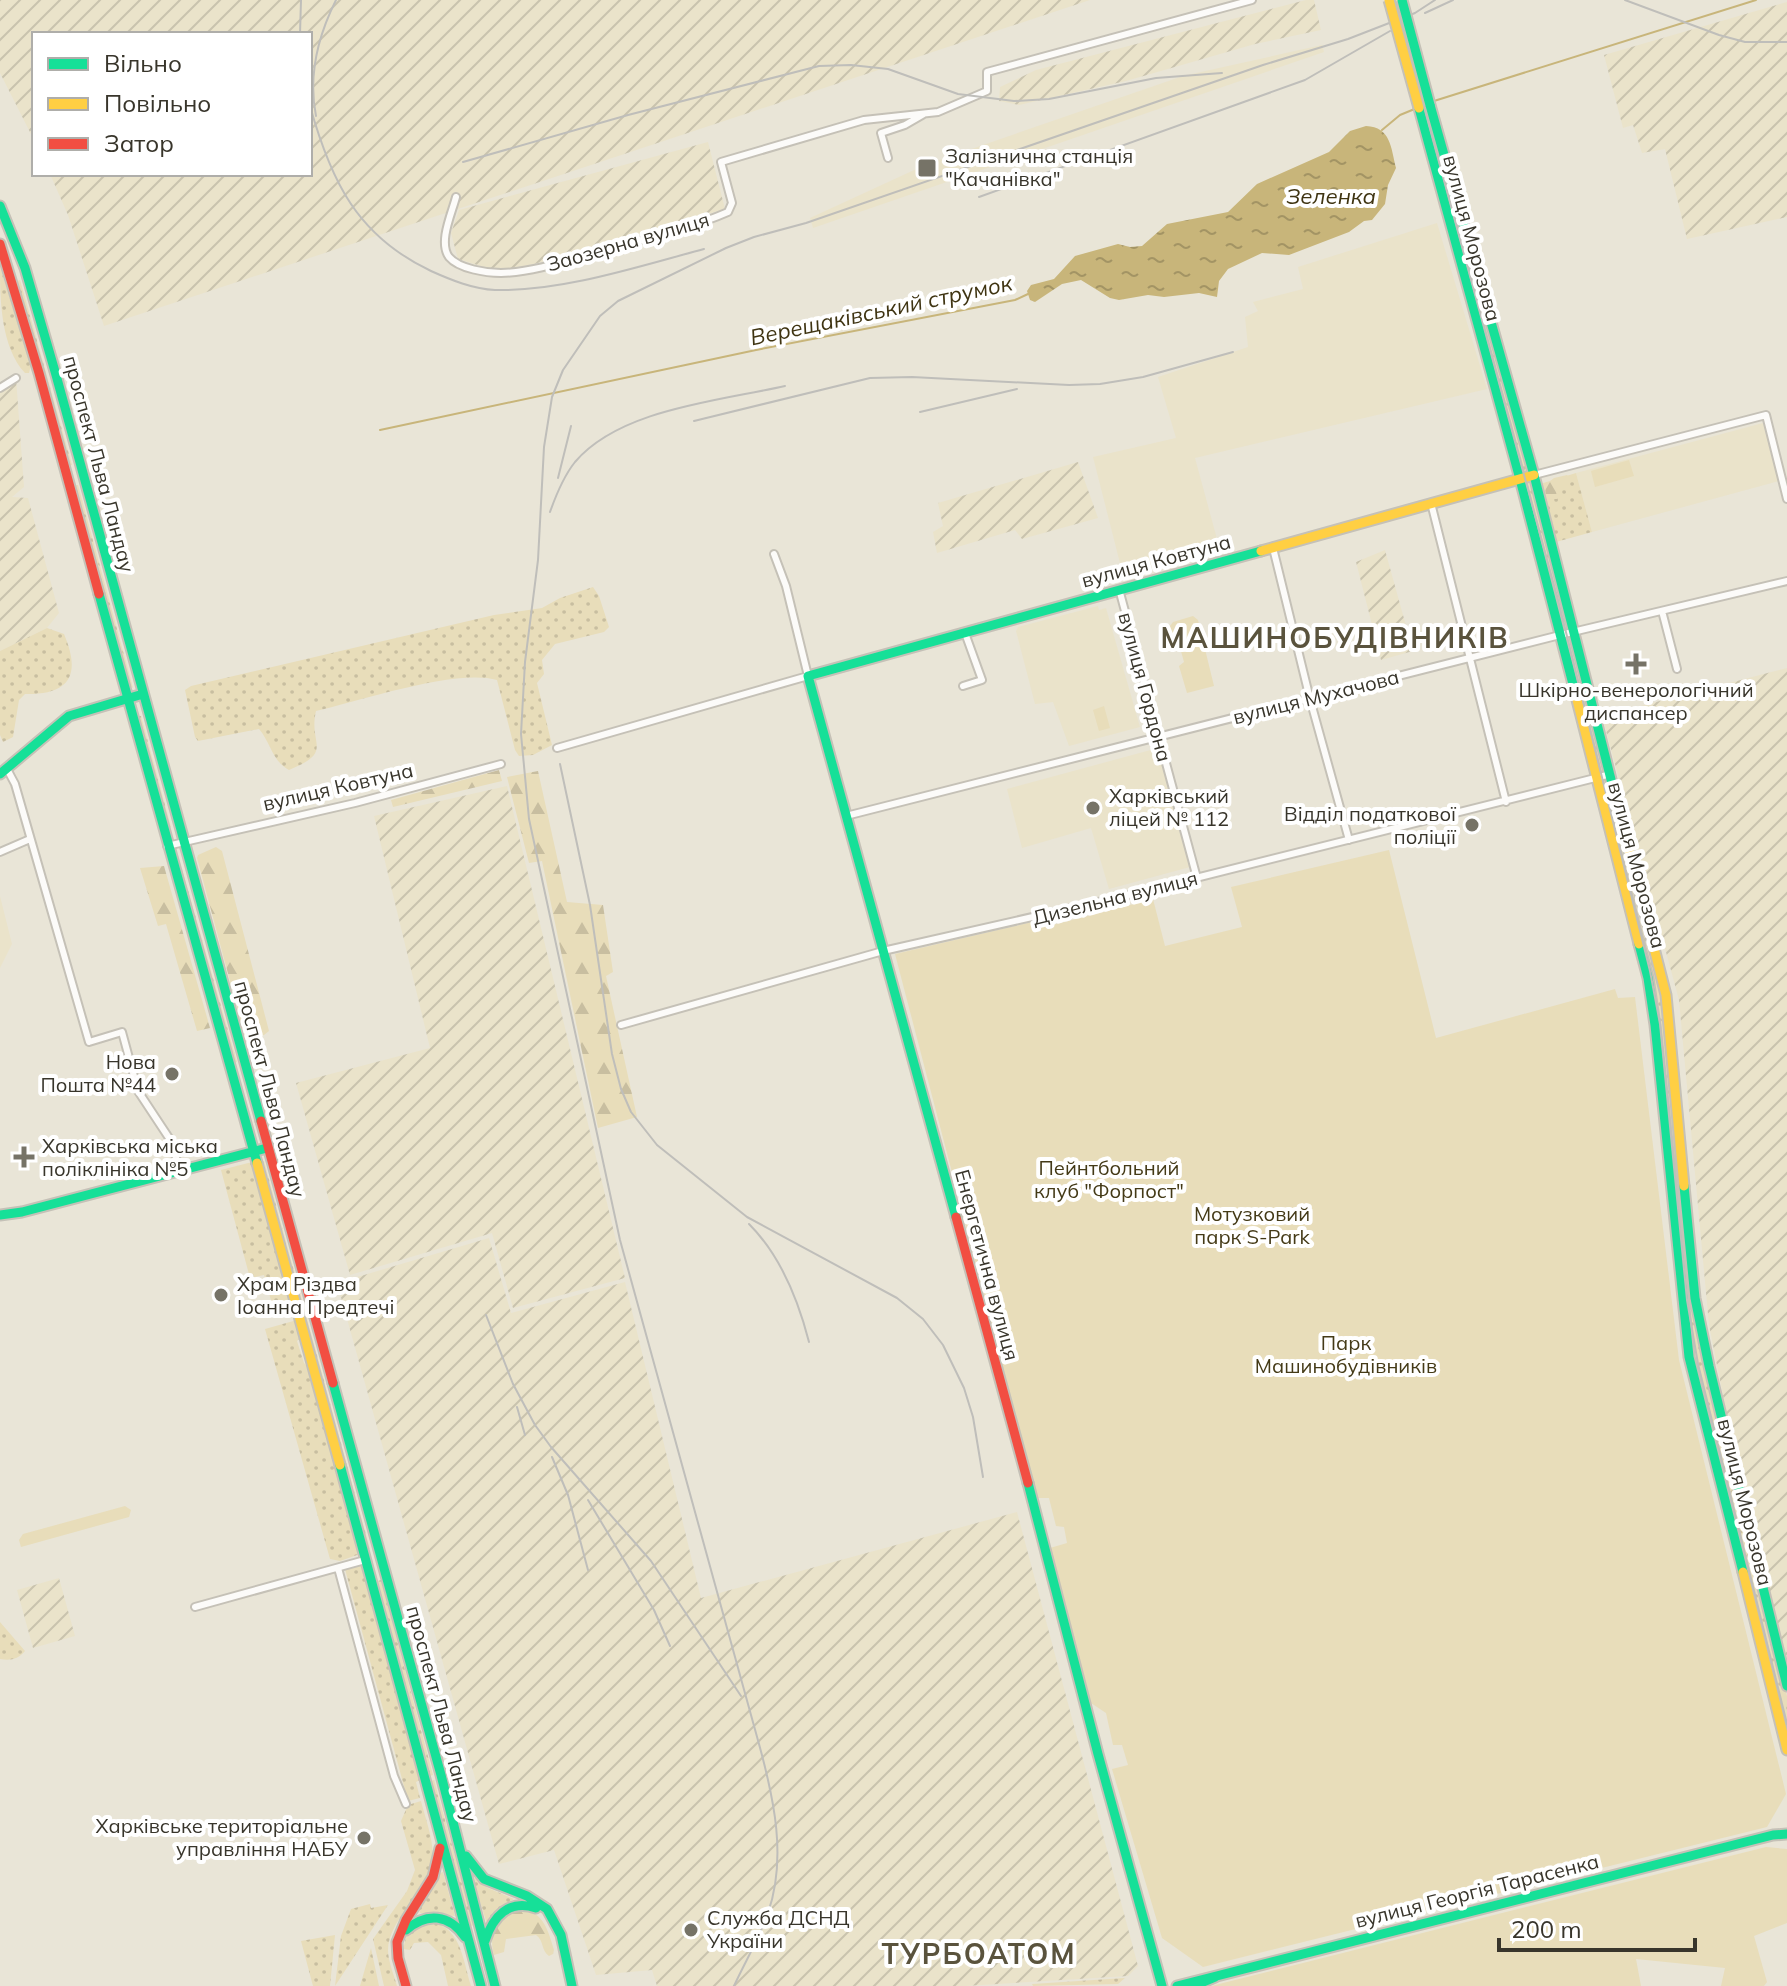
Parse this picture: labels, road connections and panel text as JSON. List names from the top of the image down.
{
  "streets": {
    "main road": [
      "вулиця Морозова",
      "проспект Льва Ландау",
      "вулиця Ковтуна",
      "Енергетична вулиця",
      "вулиця Георгія Тарасенка"
    ],
    "street": [
      "Заозерна вулиця",
      "вулиця Гордона",
      "вулиця Мухачова",
      "Дизельна вулиця"
    ]
  },
  "crossings": [
    ["вулиця Морозова", "вулиця Ковтуна"],
    ["вулиця Морозова", "вулиця Мухачова"],
    ["вулиця Морозова", "Дизельна вулиця"],
    ["проспект Льва Ландау", "вулиця Ковтуна"],
    ["вулиця Ковтуна", "вулиця Гордона"],
    ["вулиця Ковтуна", "Енергетична вулиця"],
    ["вулиця Гордона", "вулиця Мухачова"],
    ["вулиця Гордона", "Дизельна вулиця"],
    ["вулиця Мухачова", "Енергетична вулиця"],
    ["Дизельна вулиця", "Енергетична вулиця"]
  ],
  "districts": ["МАШИНОБУДІВНИКІВ", "ТУРБОАТОМ"],
  "water": ["Зеленка", "Верещаківський струмок"],
  "parks": ["Пейнтбольний клуб \"Форпост\"", "Мотузковий парк S-Park", "Парк Машинобудівників"],
  "places": {
    "transit": ["Залізнична станція \"Качанівка\""],
    "health": ["Шкірно-венерологічний диспансер", "Харківська міська поліклініка №5"],
    "other": [
      "Харківський ліцей № 112",
      "Відділ податкової поліції",
      "Нова Пошта №44",
      "Храм Різдва Іоанна Предтечі",
      "Харківське територіальне управління НАБУ",
      "Служба ДСНД України"
    ]
  },
  "legend": ["Вільно", "Повільно", "Затор"],
  "scale_bar": "200 m"
}
